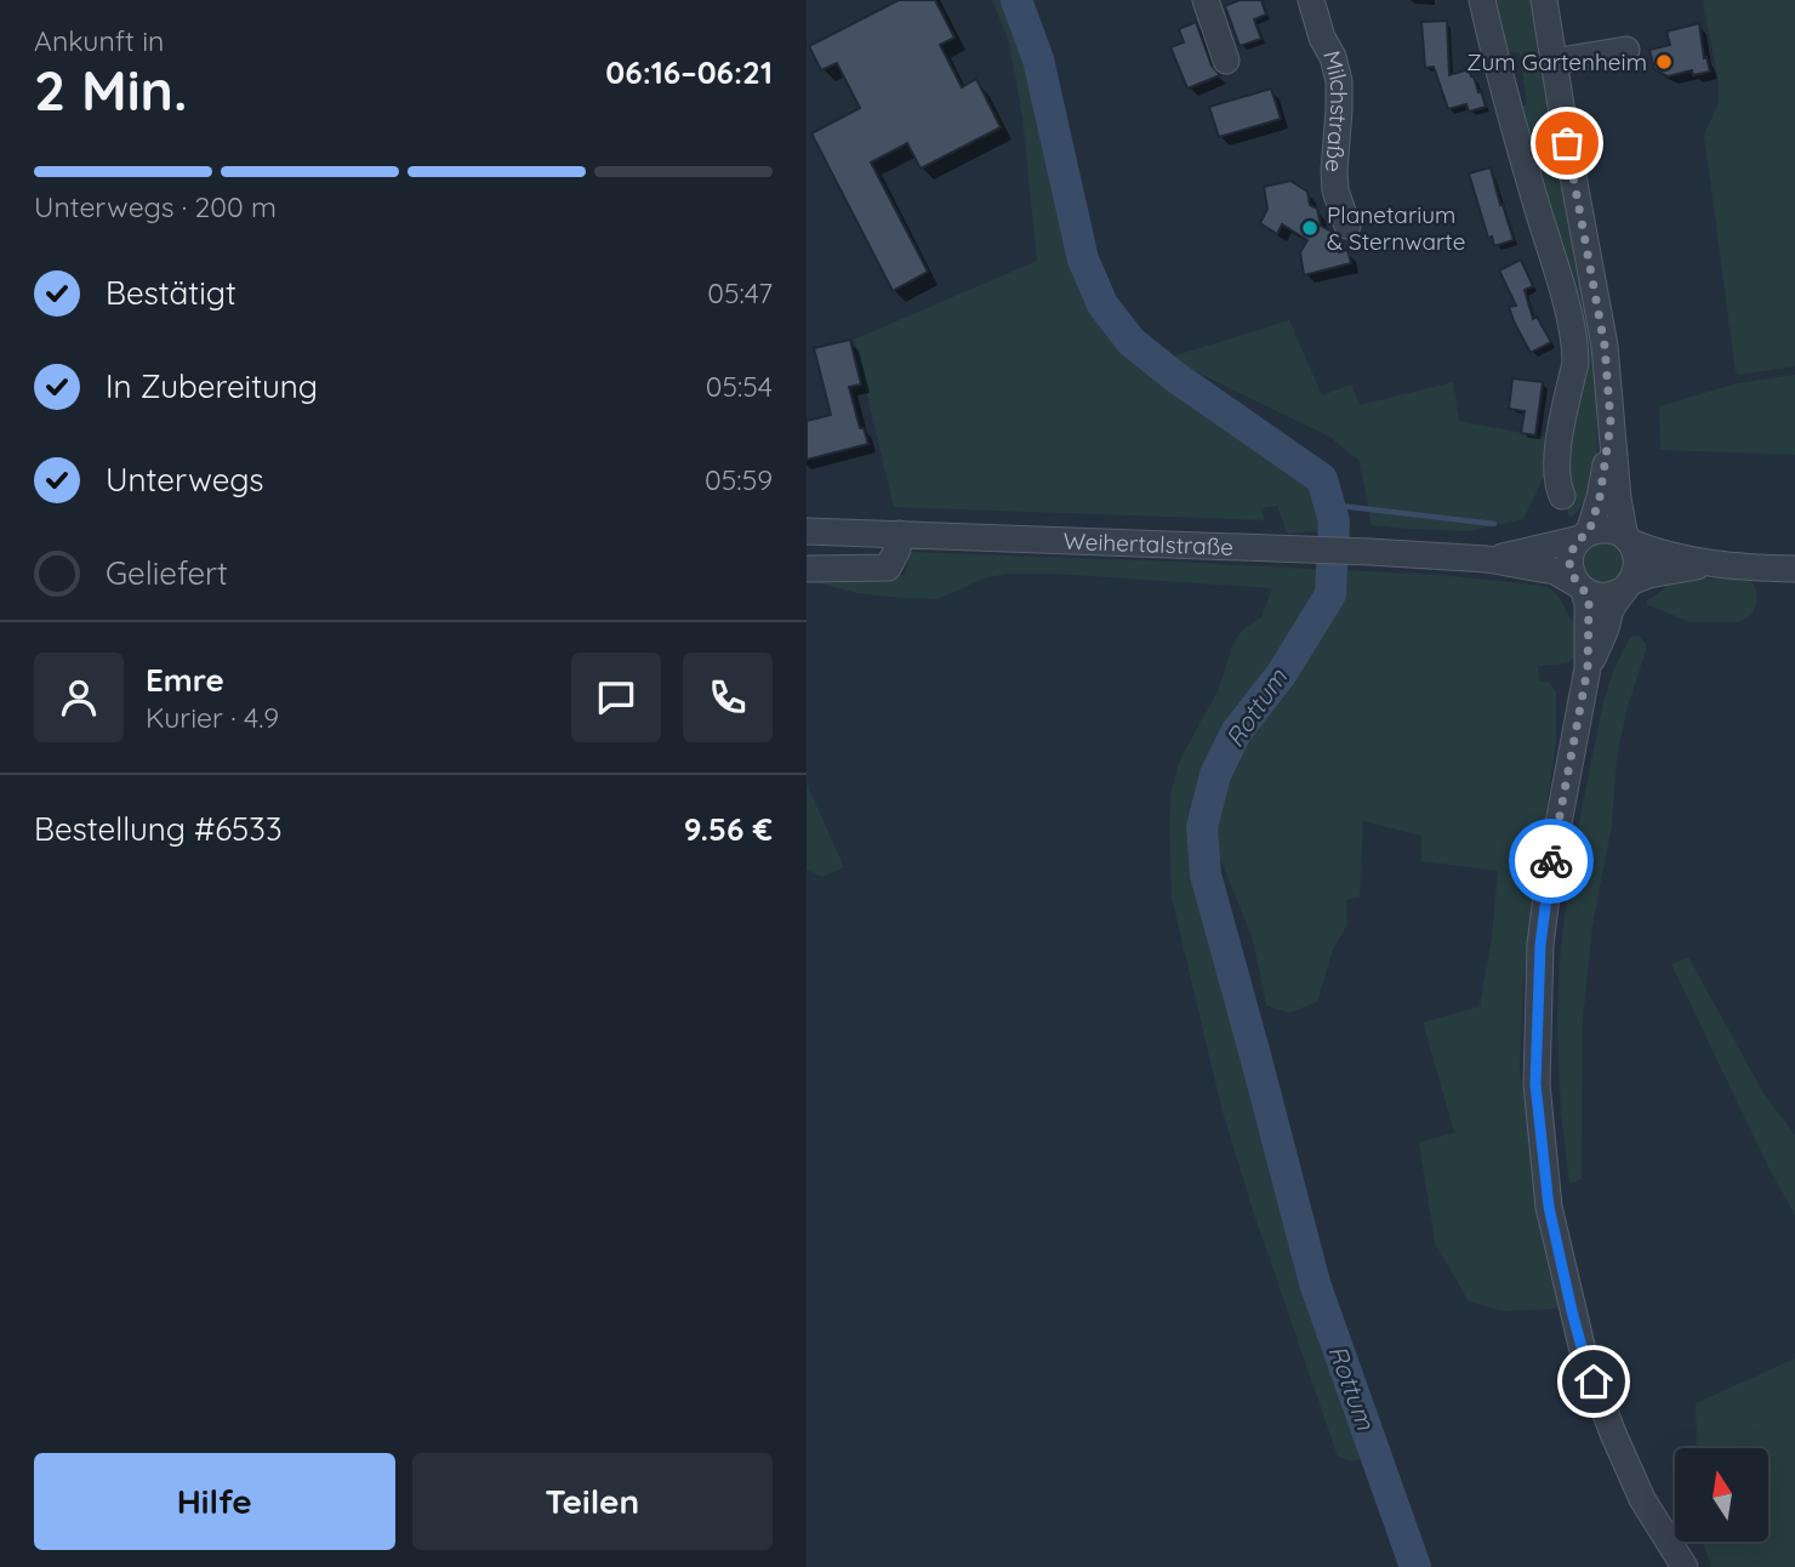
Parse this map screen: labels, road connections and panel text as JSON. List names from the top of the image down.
{
  "streets": {
    "street": ["Milchstraße", "Weihertalstraße"]
  },
  "water": ["Rottum"],
  "places": ["Zum Gartenheim", "Planetarium & Sternwarte"],
  "north": "top",
  "page": {
    "heading": ["2 Min.", "Ankunft in", "06:16–06:21"],
    "panel": [
      "Emre",
      "Kurier · 4.9",
      "Bestellung #6533",
      "9.56 €"
    ],
    "bar": "Unterwegs · 200 m",
    "list": [
      ["Bestätigt", "05:47"],
      ["In Zubereitung", "05:54"],
      ["Unterwegs", "05:59"],
      "Geliefert"
    ],
    "buttons": ["Hilfe", "Teilen"]
  }
}
